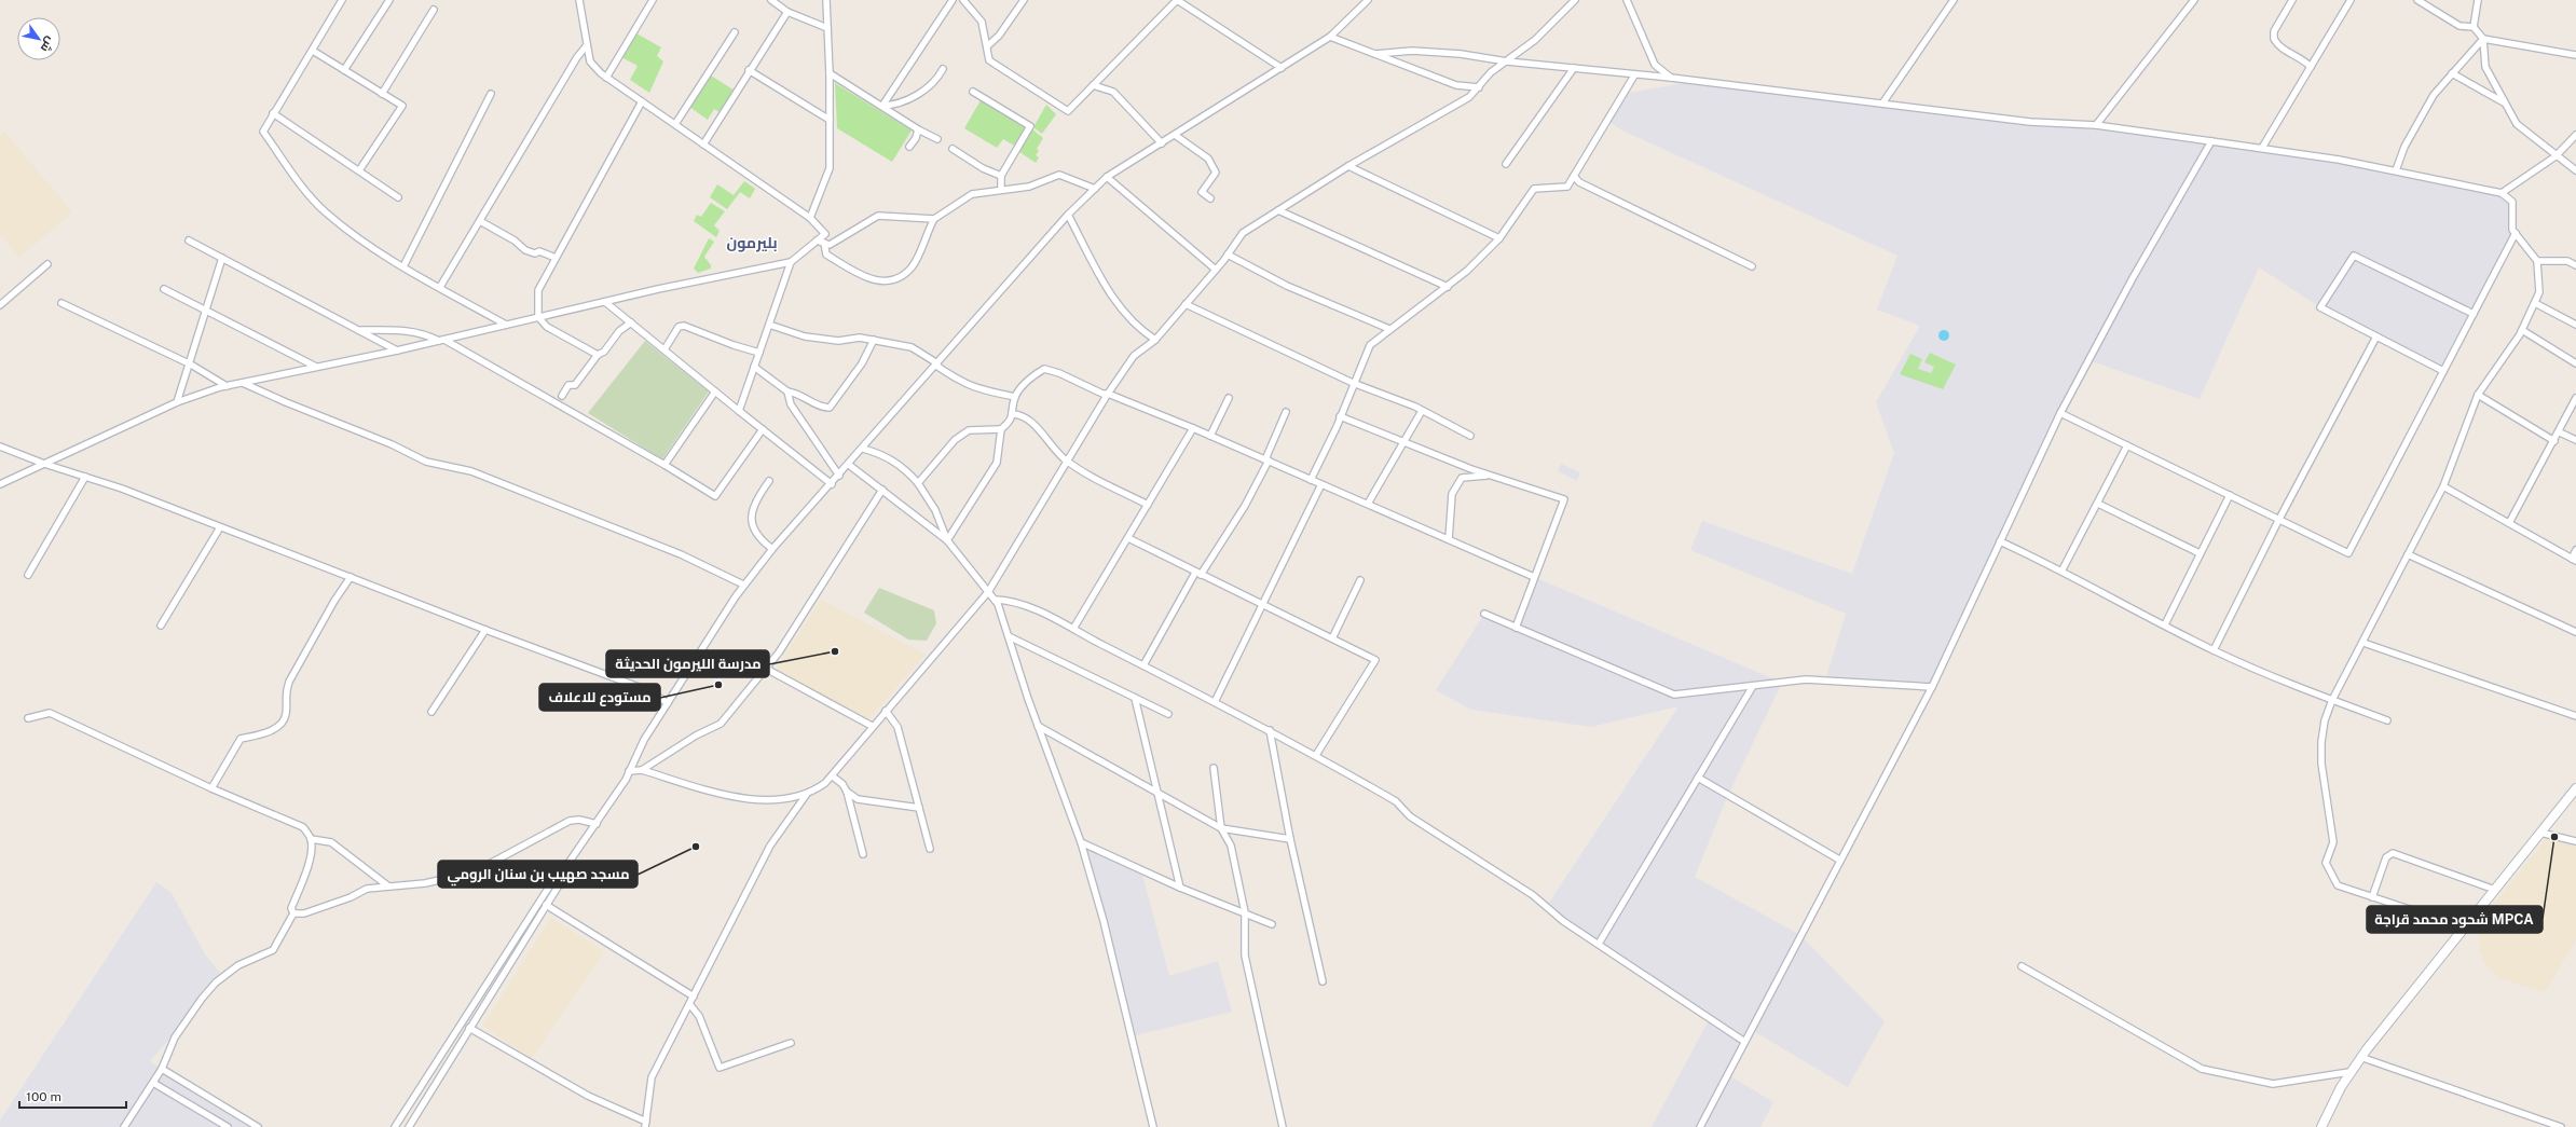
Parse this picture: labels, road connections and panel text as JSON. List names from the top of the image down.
{
  "districts": ["بليرمون"],
  "places": [
    "مدرسة الليرمون الحديثة",
    "مستودع للاعلاف",
    "شحود محمد قراجة MPCA",
    "مسجد صهيب بن سنان الرومي"
  ],
  "scale_bar": "100 m",
  "north": "bottom right"
}
